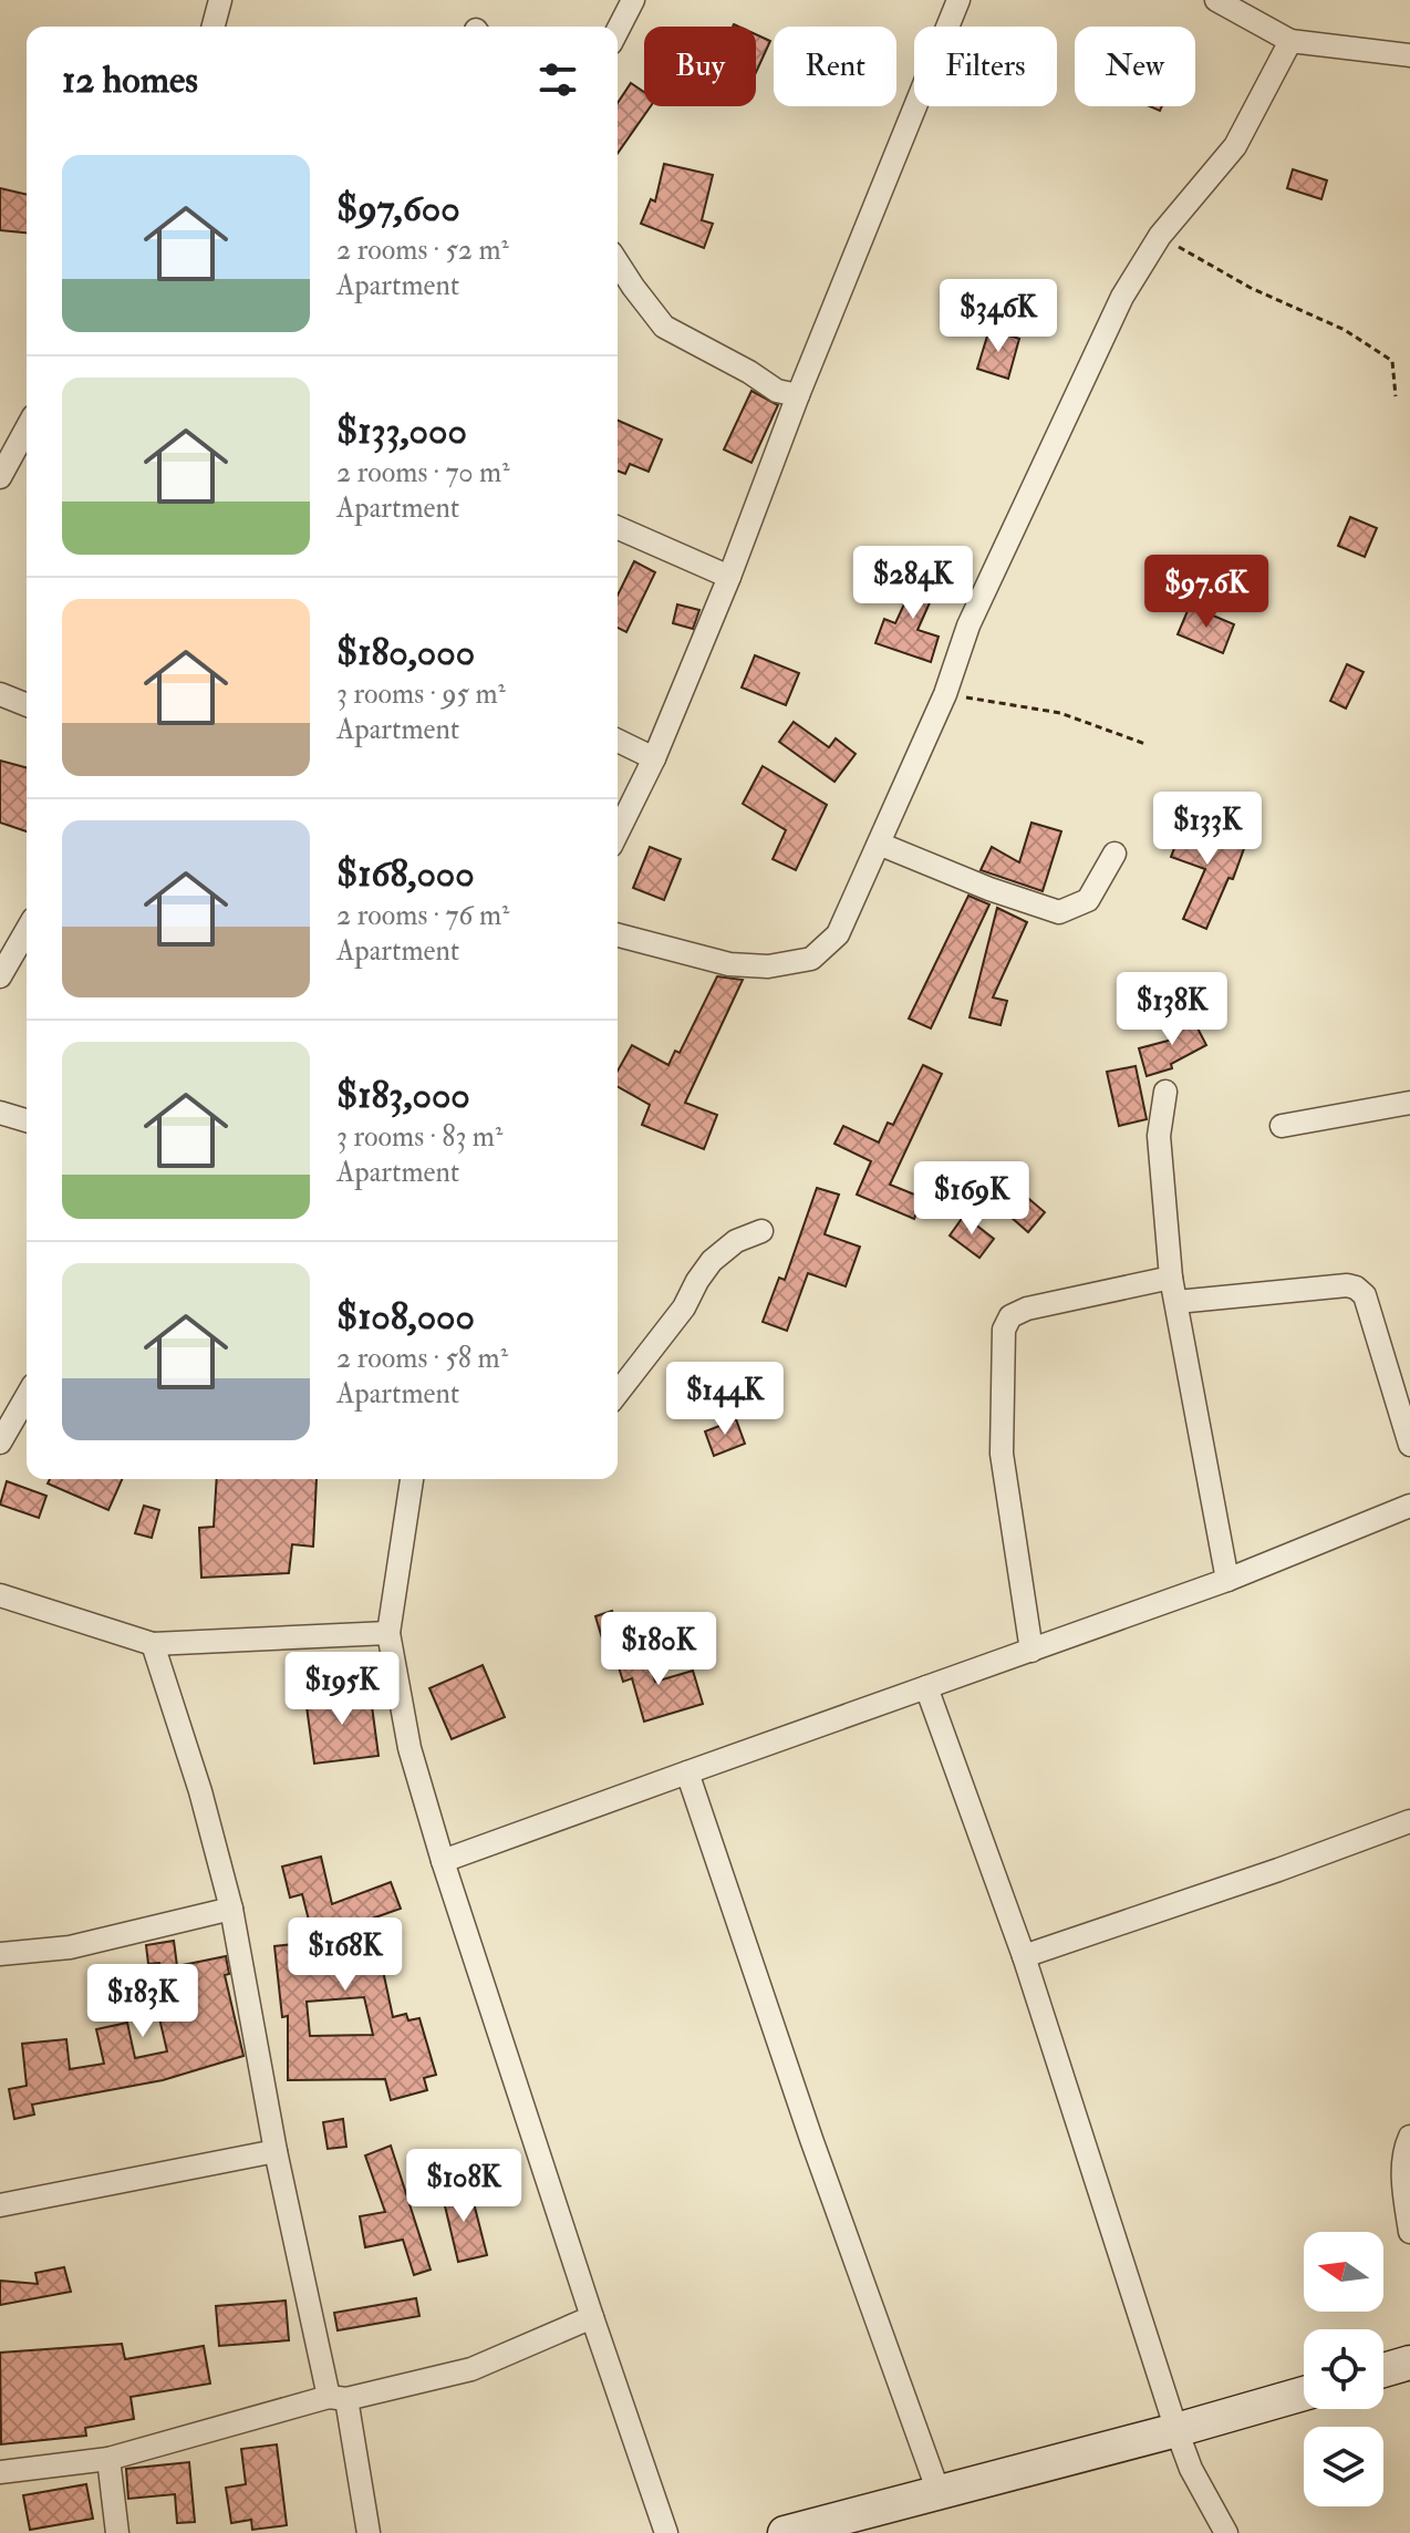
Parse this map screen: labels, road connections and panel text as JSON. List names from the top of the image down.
{
  "north": "left",
  "page": {
    "chip": [
      "Buy",
      "Rent",
      "Filters",
      "New"
    ],
    "heading": "12 homes",
    "list": [
      {
        "name": "$97,600",
        "note": "2 rooms · 52 m² · Apartment"
      },
      {
        "name": "$133,000",
        "note": "2 rooms · 70 m² · Apartment"
      },
      {
        "name": "$180,000",
        "note": "3 rooms · 95 m² · Apartment"
      },
      {
        "name": "$168,000",
        "note": "2 rooms · 76 m² · Apartment"
      },
      {
        "name": "$183,000",
        "note": "3 rooms · 83 m² · Apartment"
      },
      {
        "name": "$108,000",
        "note": "2 rooms · 58 m² · Apartment"
      }
    ],
    "price": [
      "$346K",
      "$284K",
      "$97.6K",
      "$133K",
      "$138K",
      "$169K",
      "$144K",
      "$180K",
      "$195K",
      "$168K",
      "$183K",
      "$108K"
    ]
  }
}
